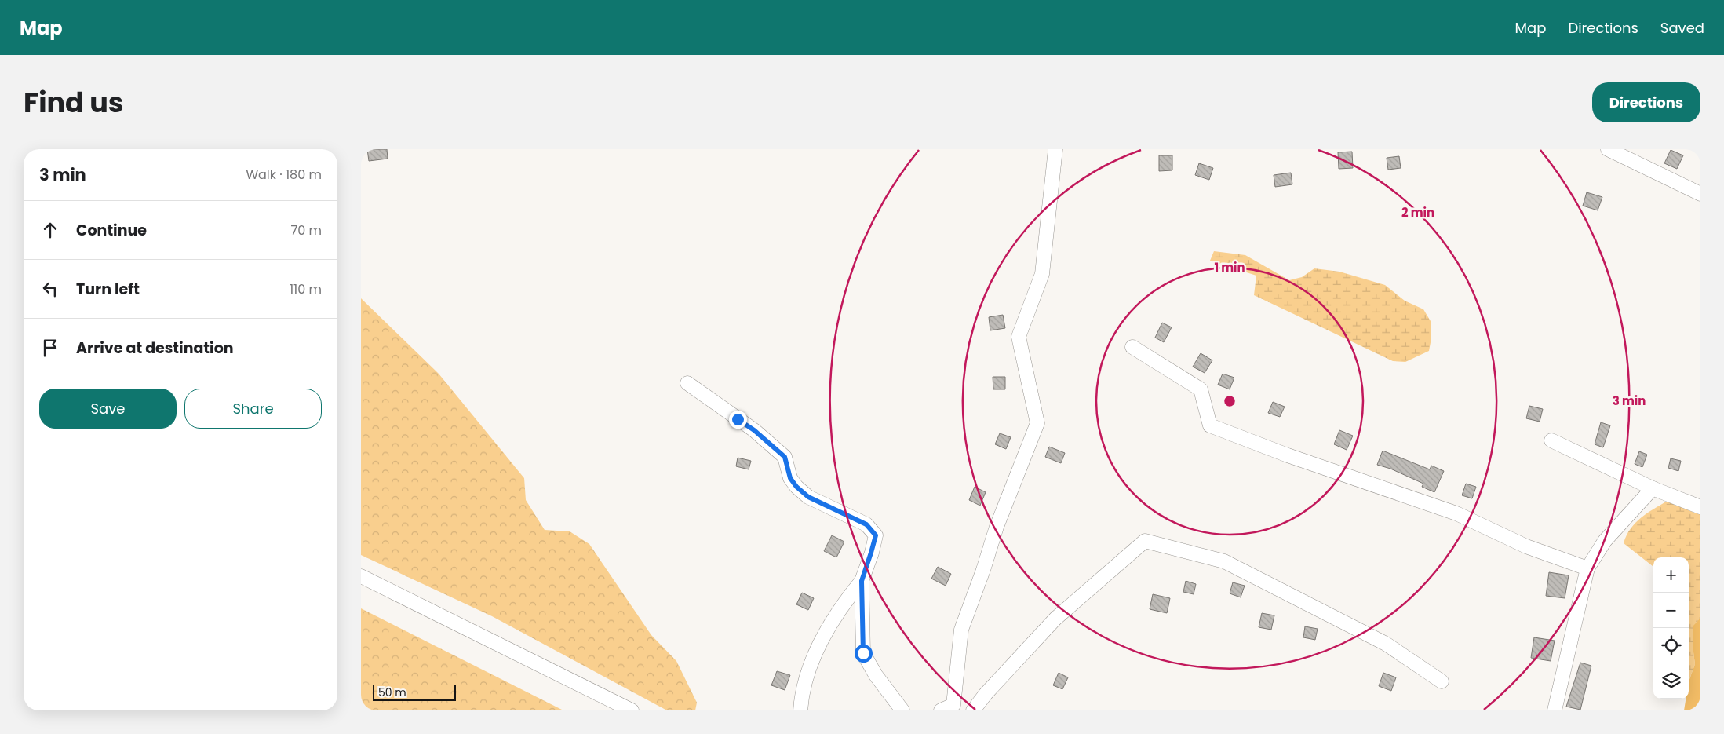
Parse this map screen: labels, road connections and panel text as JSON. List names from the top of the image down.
{
  "scale_bar": "50 m",
  "page": {
    "header": "Map",
    "nav": ["Map", "Directions", "Saved"],
    "title": "Find us",
    "buttons": [
      "Directions",
      ["Save", "Share"]
    ],
    "heading": ["3 min", "Walk · 180 m"],
    "list": [
      ["Continue", "70 m"],
      ["Turn left", "110 m"],
      "Arrive at destination"
    ],
    "map_buttons": ["+", "−"],
    "scale": "50 m"
  },
  "rings": ["2 min", "1 min", "3 min"]
}
